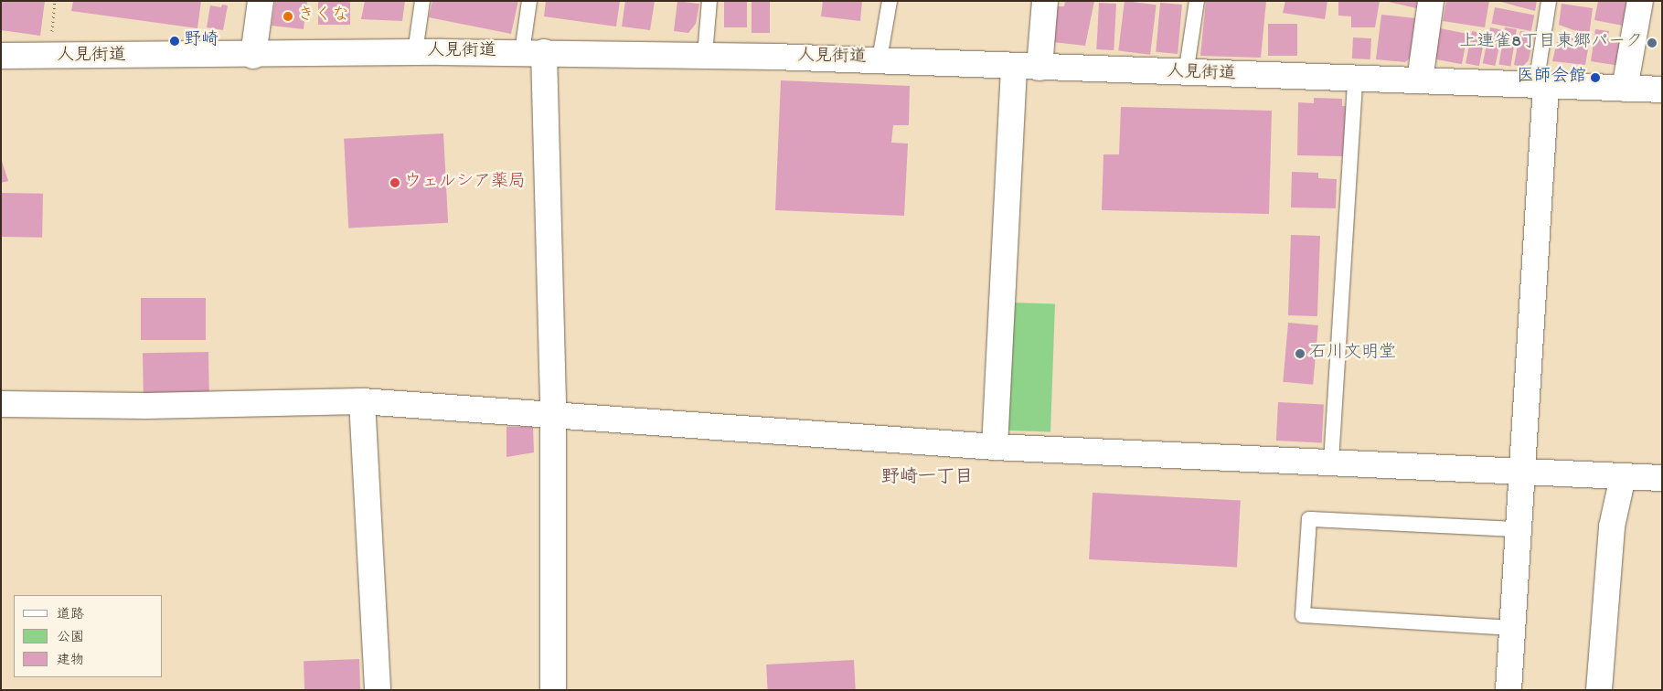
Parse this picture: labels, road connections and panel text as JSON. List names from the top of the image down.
{
  "streets": {
    "street": ["人見街道"]
  },
  "districts": ["野崎一丁目"],
  "places": [
    "きくな",
    "野崎",
    "上連雀8丁目東郷パーク",
    "医師会館",
    "ウェルシア薬局",
    "石川文明堂"
  ],
  "legend": ["道路", "公園", "建物"]
}
